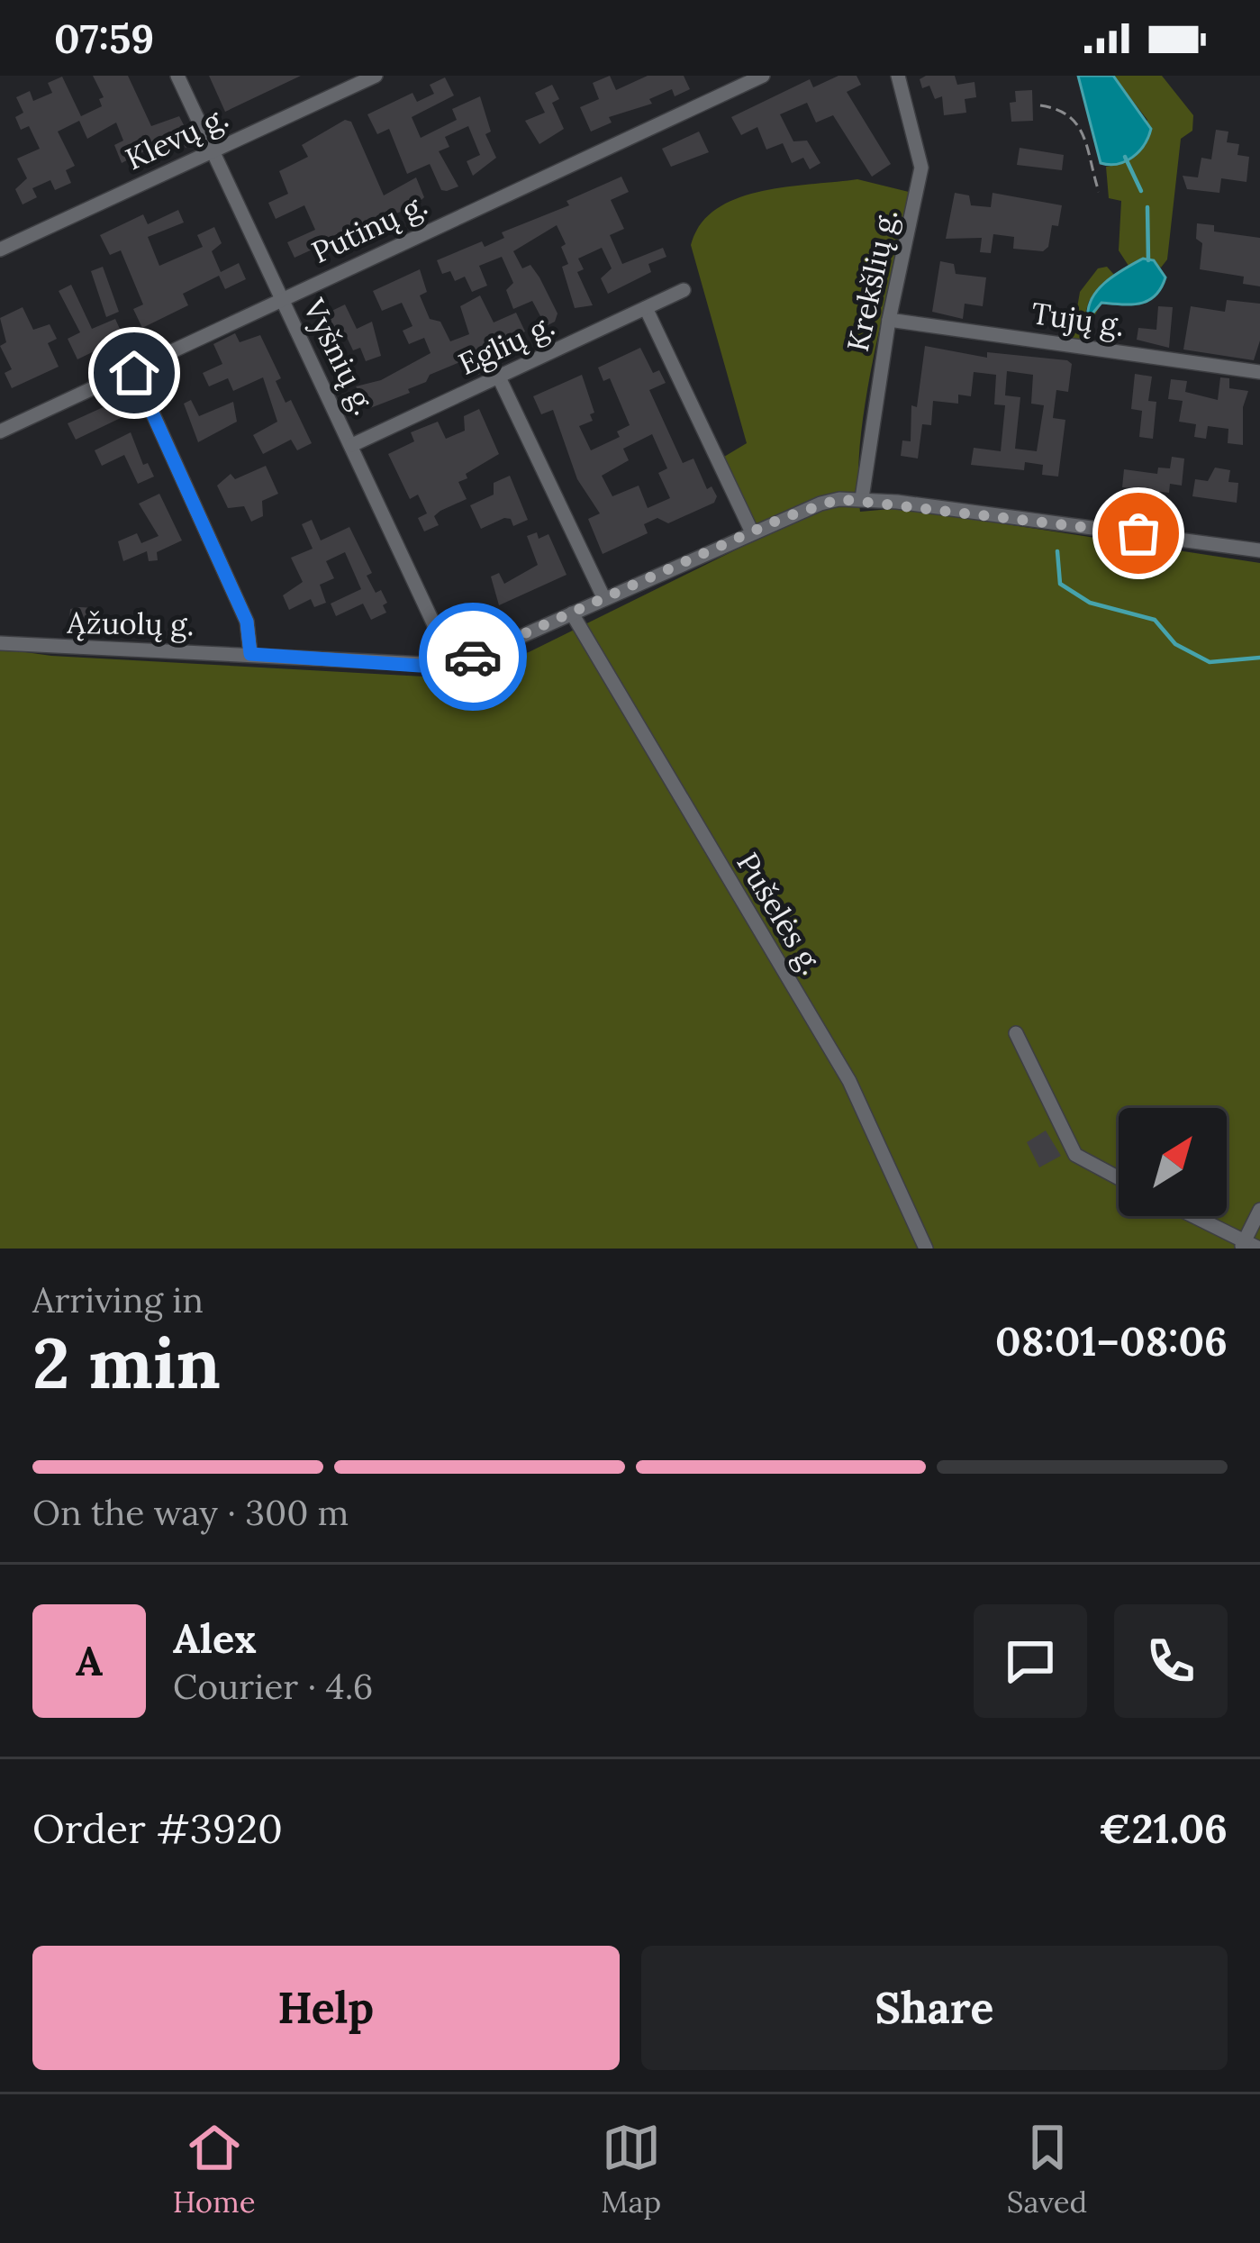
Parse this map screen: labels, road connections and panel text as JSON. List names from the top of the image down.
{
  "streets": {
    "street": [
      "Klevų g.",
      "Putinų g.",
      "Krekšlių g.",
      "Tujų g.",
      "Eglių g.",
      "Vyšnių g.",
      "Ąžuolų g.",
      "Pušelės g."
    ]
  },
  "crossings": [
    ["Klevų g.", "Vyšnių g."],
    ["Putinų g.", "Vyšnių g."],
    ["Krekšlių g.", "Tujų g."],
    ["Krekšlių g.", "Ąžuolų g."],
    ["Eglių g.", "Vyšnių g."],
    ["Vyšnių g.", "Ąžuolų g."],
    ["Ąžuolų g.", "Pušelės g."]
  ],
  "north": "top right",
  "page": {
    "status": "07:59",
    "heading": ["2 min", "Arriving in", "08:01–08:06"],
    "panel": [
      "Alex",
      "Courier · 4.6",
      "Order #3920",
      "€21.06"
    ],
    "bar": "On the way · 300 m",
    "round": "A",
    "buttons": ["Help", "Share"],
    "tabs": ["Home", "Map", "Saved"]
  }
}
